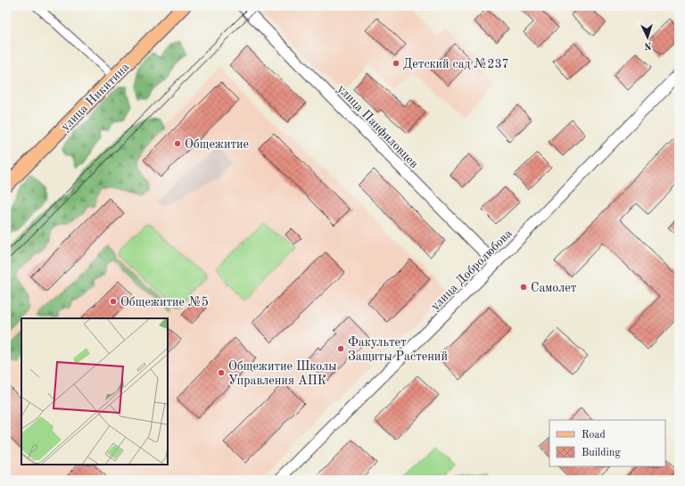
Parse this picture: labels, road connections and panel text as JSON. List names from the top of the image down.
{
  "streets": {
    "main road": ["улица Никитина"],
    "street": ["улица Панфиловцев", "улица Добролюбова"]
  },
  "crossings": [
    ["улица Панфиловцев", "улица Добролюбова"]
  ],
  "places": [
    "Детский сад №237",
    "Общежитие",
    "Самолет",
    "Общежитие №5",
    "Факультет Защиты Растений",
    "Общежитие Школы Управления АПК"
  ],
  "legend": ["Road", "Building"],
  "north": "bottom"
}
